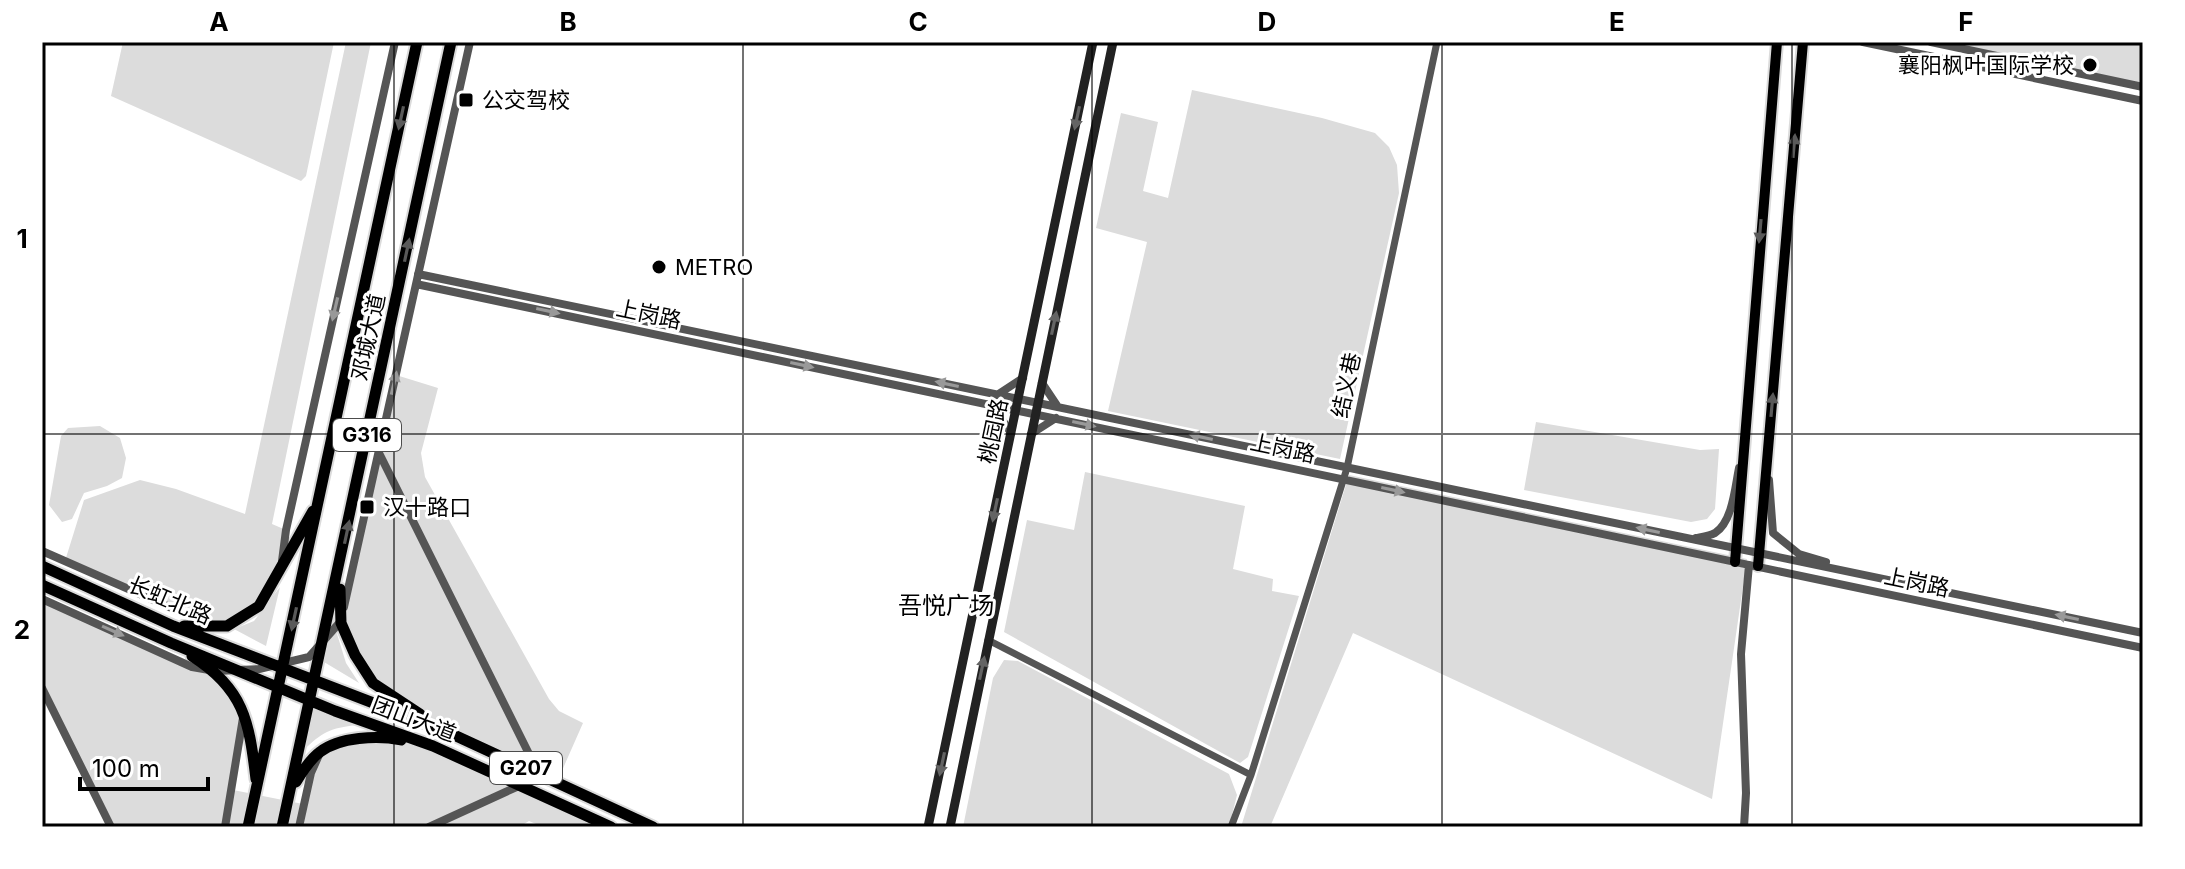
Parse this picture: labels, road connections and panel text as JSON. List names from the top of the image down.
{
  "streets": {
    "highway": [
      "邓城大道",
      "G316",
      "长虹北路",
      "团山大道",
      "G207"
    ],
    "main road": ["桃园路"],
    "street": ["上岗路", "结义巷"]
  },
  "crossings": [
    ["上岗路", "结义巷"],
    ["上岗路", "桃园路"],
    ["邓城大道", "长虹北路"],
    ["邓城大道", "团山大道"],
    ["长虹北路", "团山大道"]
  ],
  "districts": ["吾悦广场"],
  "places": {
    "other": ["襄阳枫叶国际学校", "METRO"],
    "transit": ["公交驾校", "汉十路口"]
  },
  "scale_bar": "100 m",
  "grid": {
    "columns": [
      "A",
      "B",
      "C",
      "D",
      "E",
      "F"
    ],
    "rows": ["1", "2"]
  }
}
